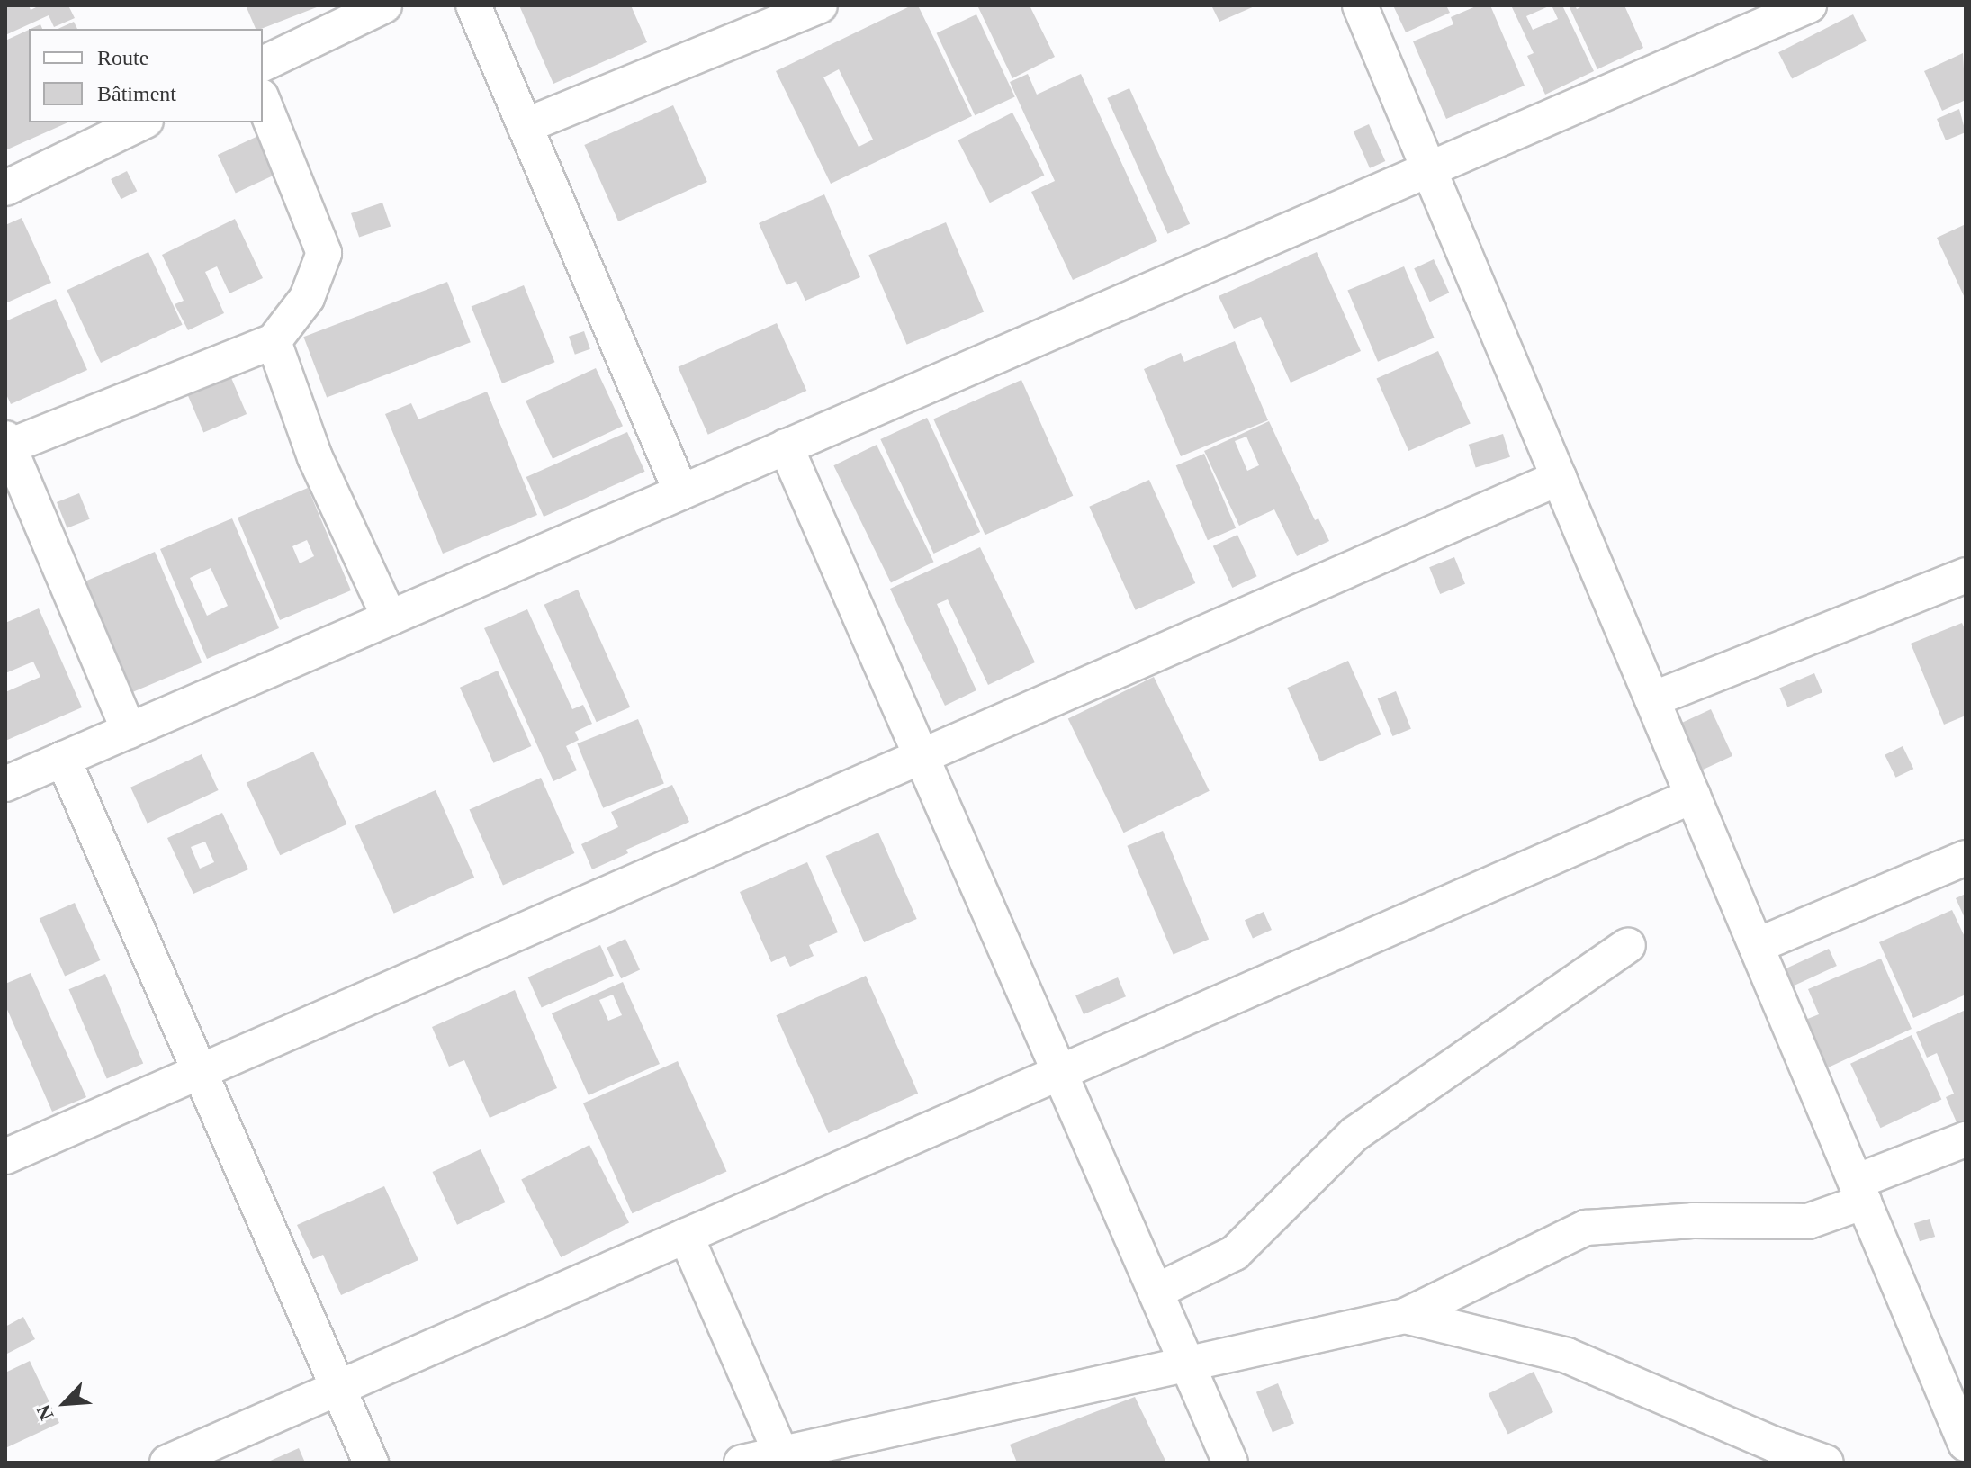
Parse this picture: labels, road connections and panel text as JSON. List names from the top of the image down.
{
  "legend": ["Route", "Bâtiment"],
  "north": "bottom left"
}
